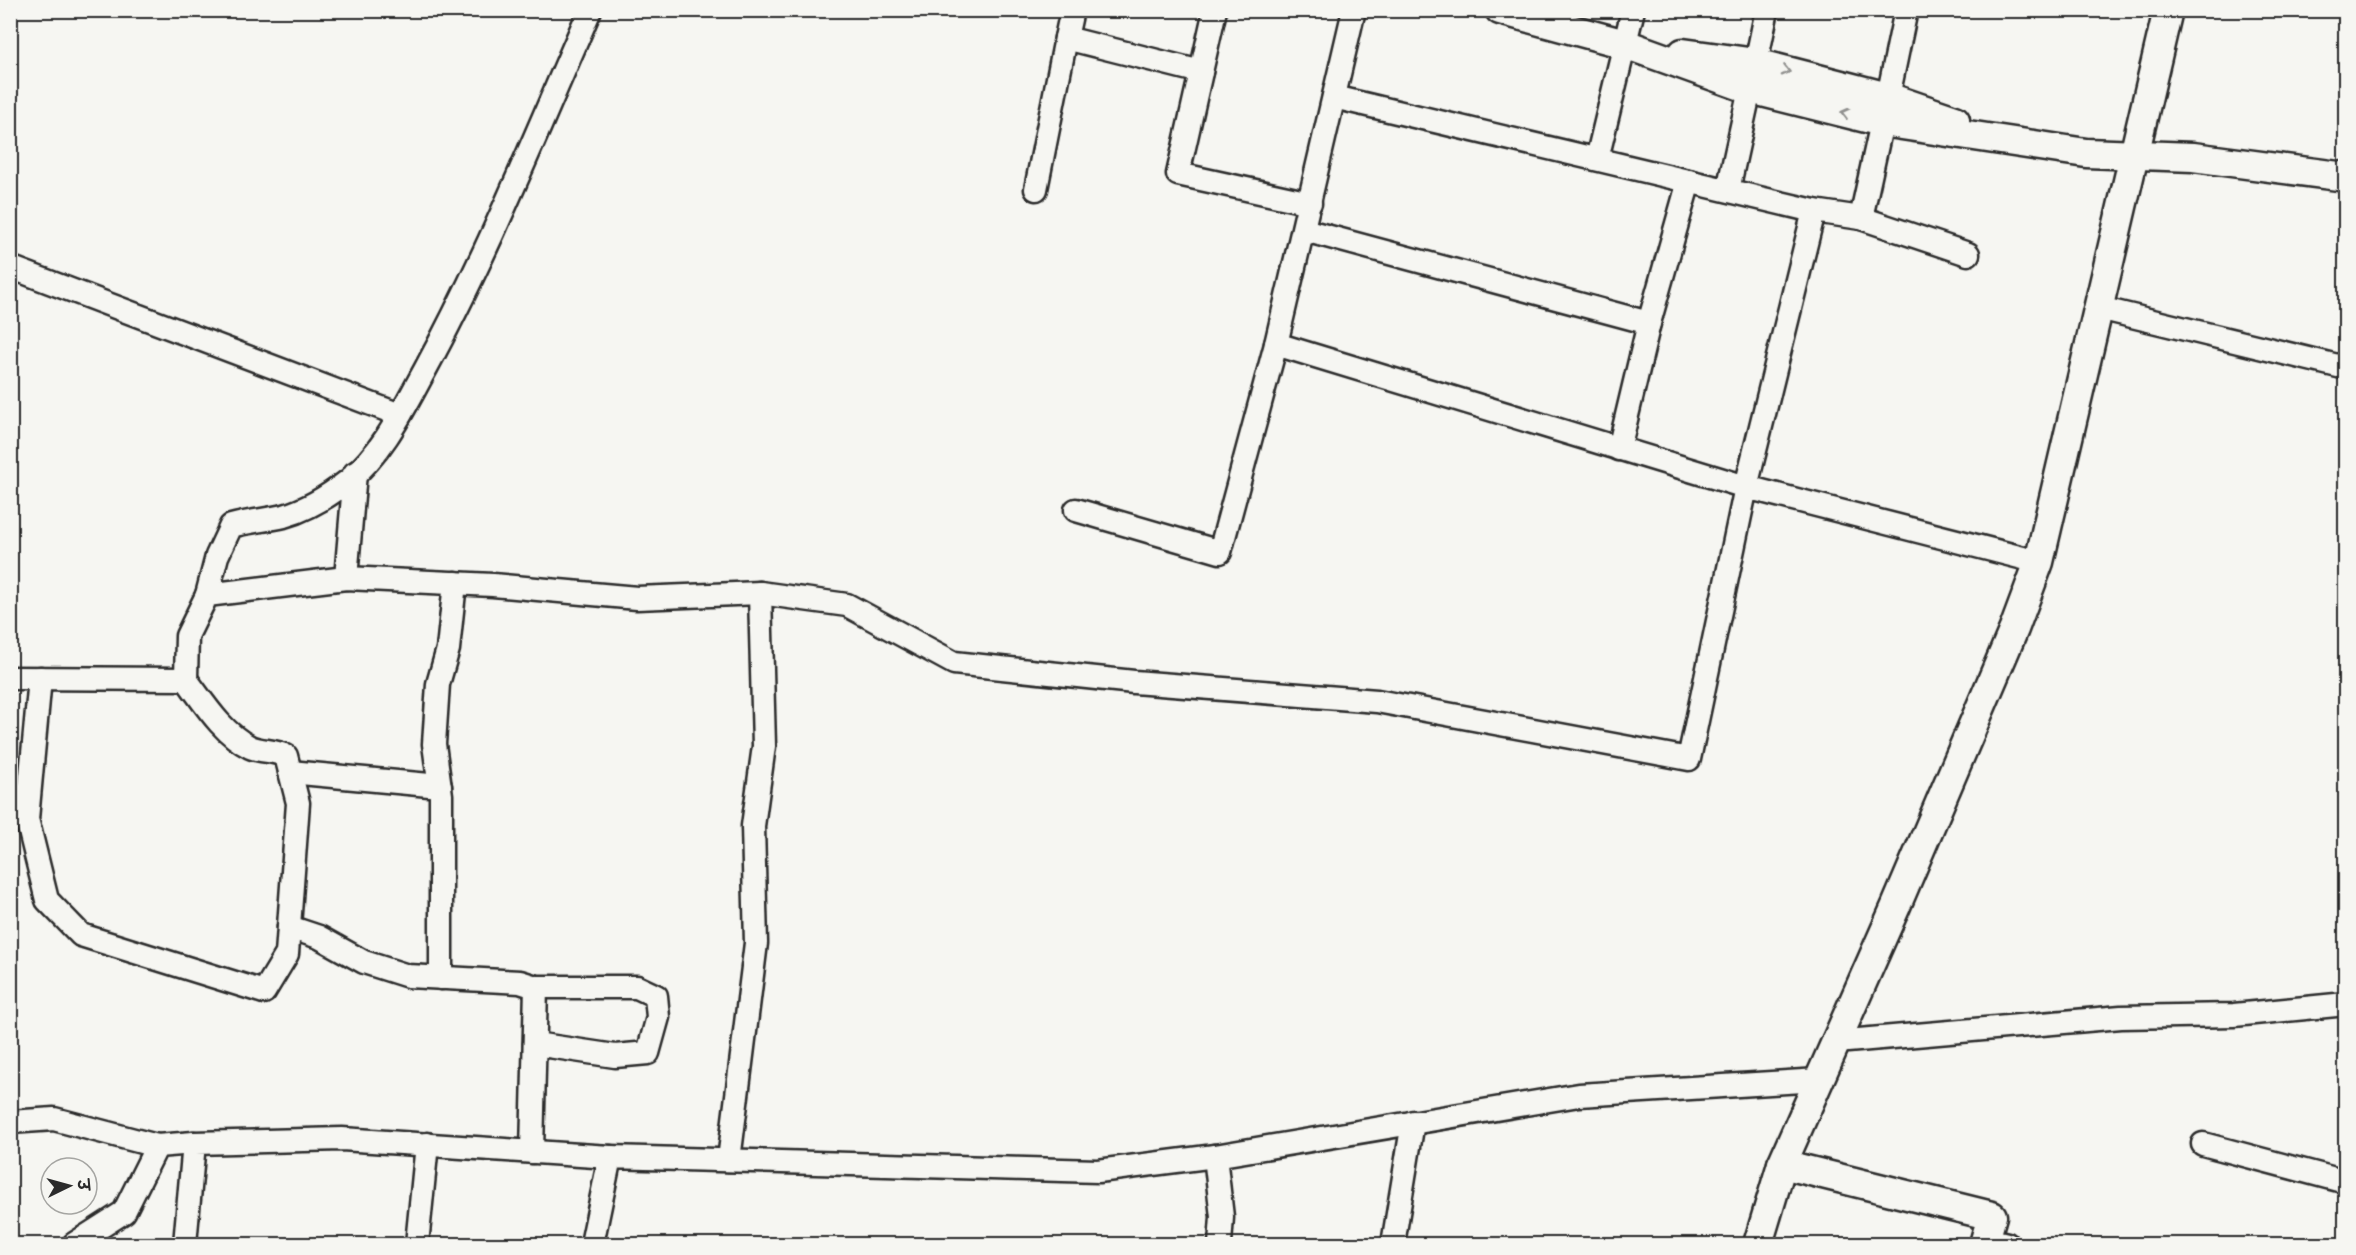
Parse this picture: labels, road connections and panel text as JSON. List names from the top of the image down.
{
  "north": "right"
}
